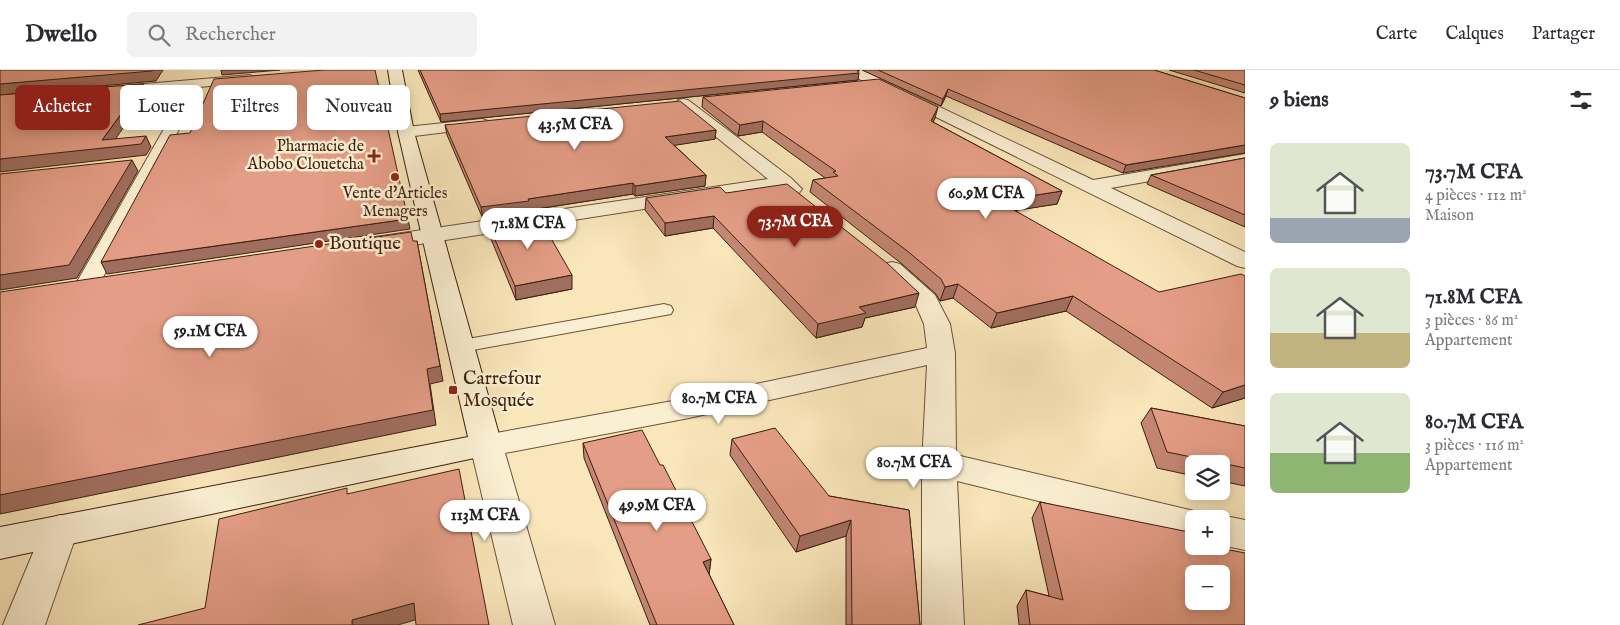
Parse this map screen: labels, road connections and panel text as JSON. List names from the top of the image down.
{
  "places": {
    "health": ["Pharmacie de Abobo Clouetcha"],
    "other": ["Vente d'Articles Menagers", "Boutique"],
    "transit": ["Carrefour Mosquée"]
  },
  "page": {
    "header": "Dwello",
    "search": "Rechercher",
    "nav": ["Carte", "Calques", "Partager"],
    "heading": "9 biens",
    "chip": [
      "Acheter",
      "Louer",
      "Filtres",
      "Nouveau"
    ],
    "price": [
      "43.5M CFA",
      "60.9M CFA",
      "73.7M CFA",
      "71.8M CFA",
      "59.1M CFA",
      "80.7M CFA",
      "80.7M CFA",
      "49.9M CFA",
      "113M CFA"
    ],
    "list": [
      {
        "name": "73.7M CFA",
        "note": "4 pièces · 112 m² · Maison"
      },
      {
        "name": "71.8M CFA",
        "note": "3 pièces · 86 m² · Appartement"
      },
      {
        "name": "80.7M CFA",
        "note": "3 pièces · 116 m² · Appartement"
      }
    ],
    "map_buttons": ["+", "−"]
  }
}
